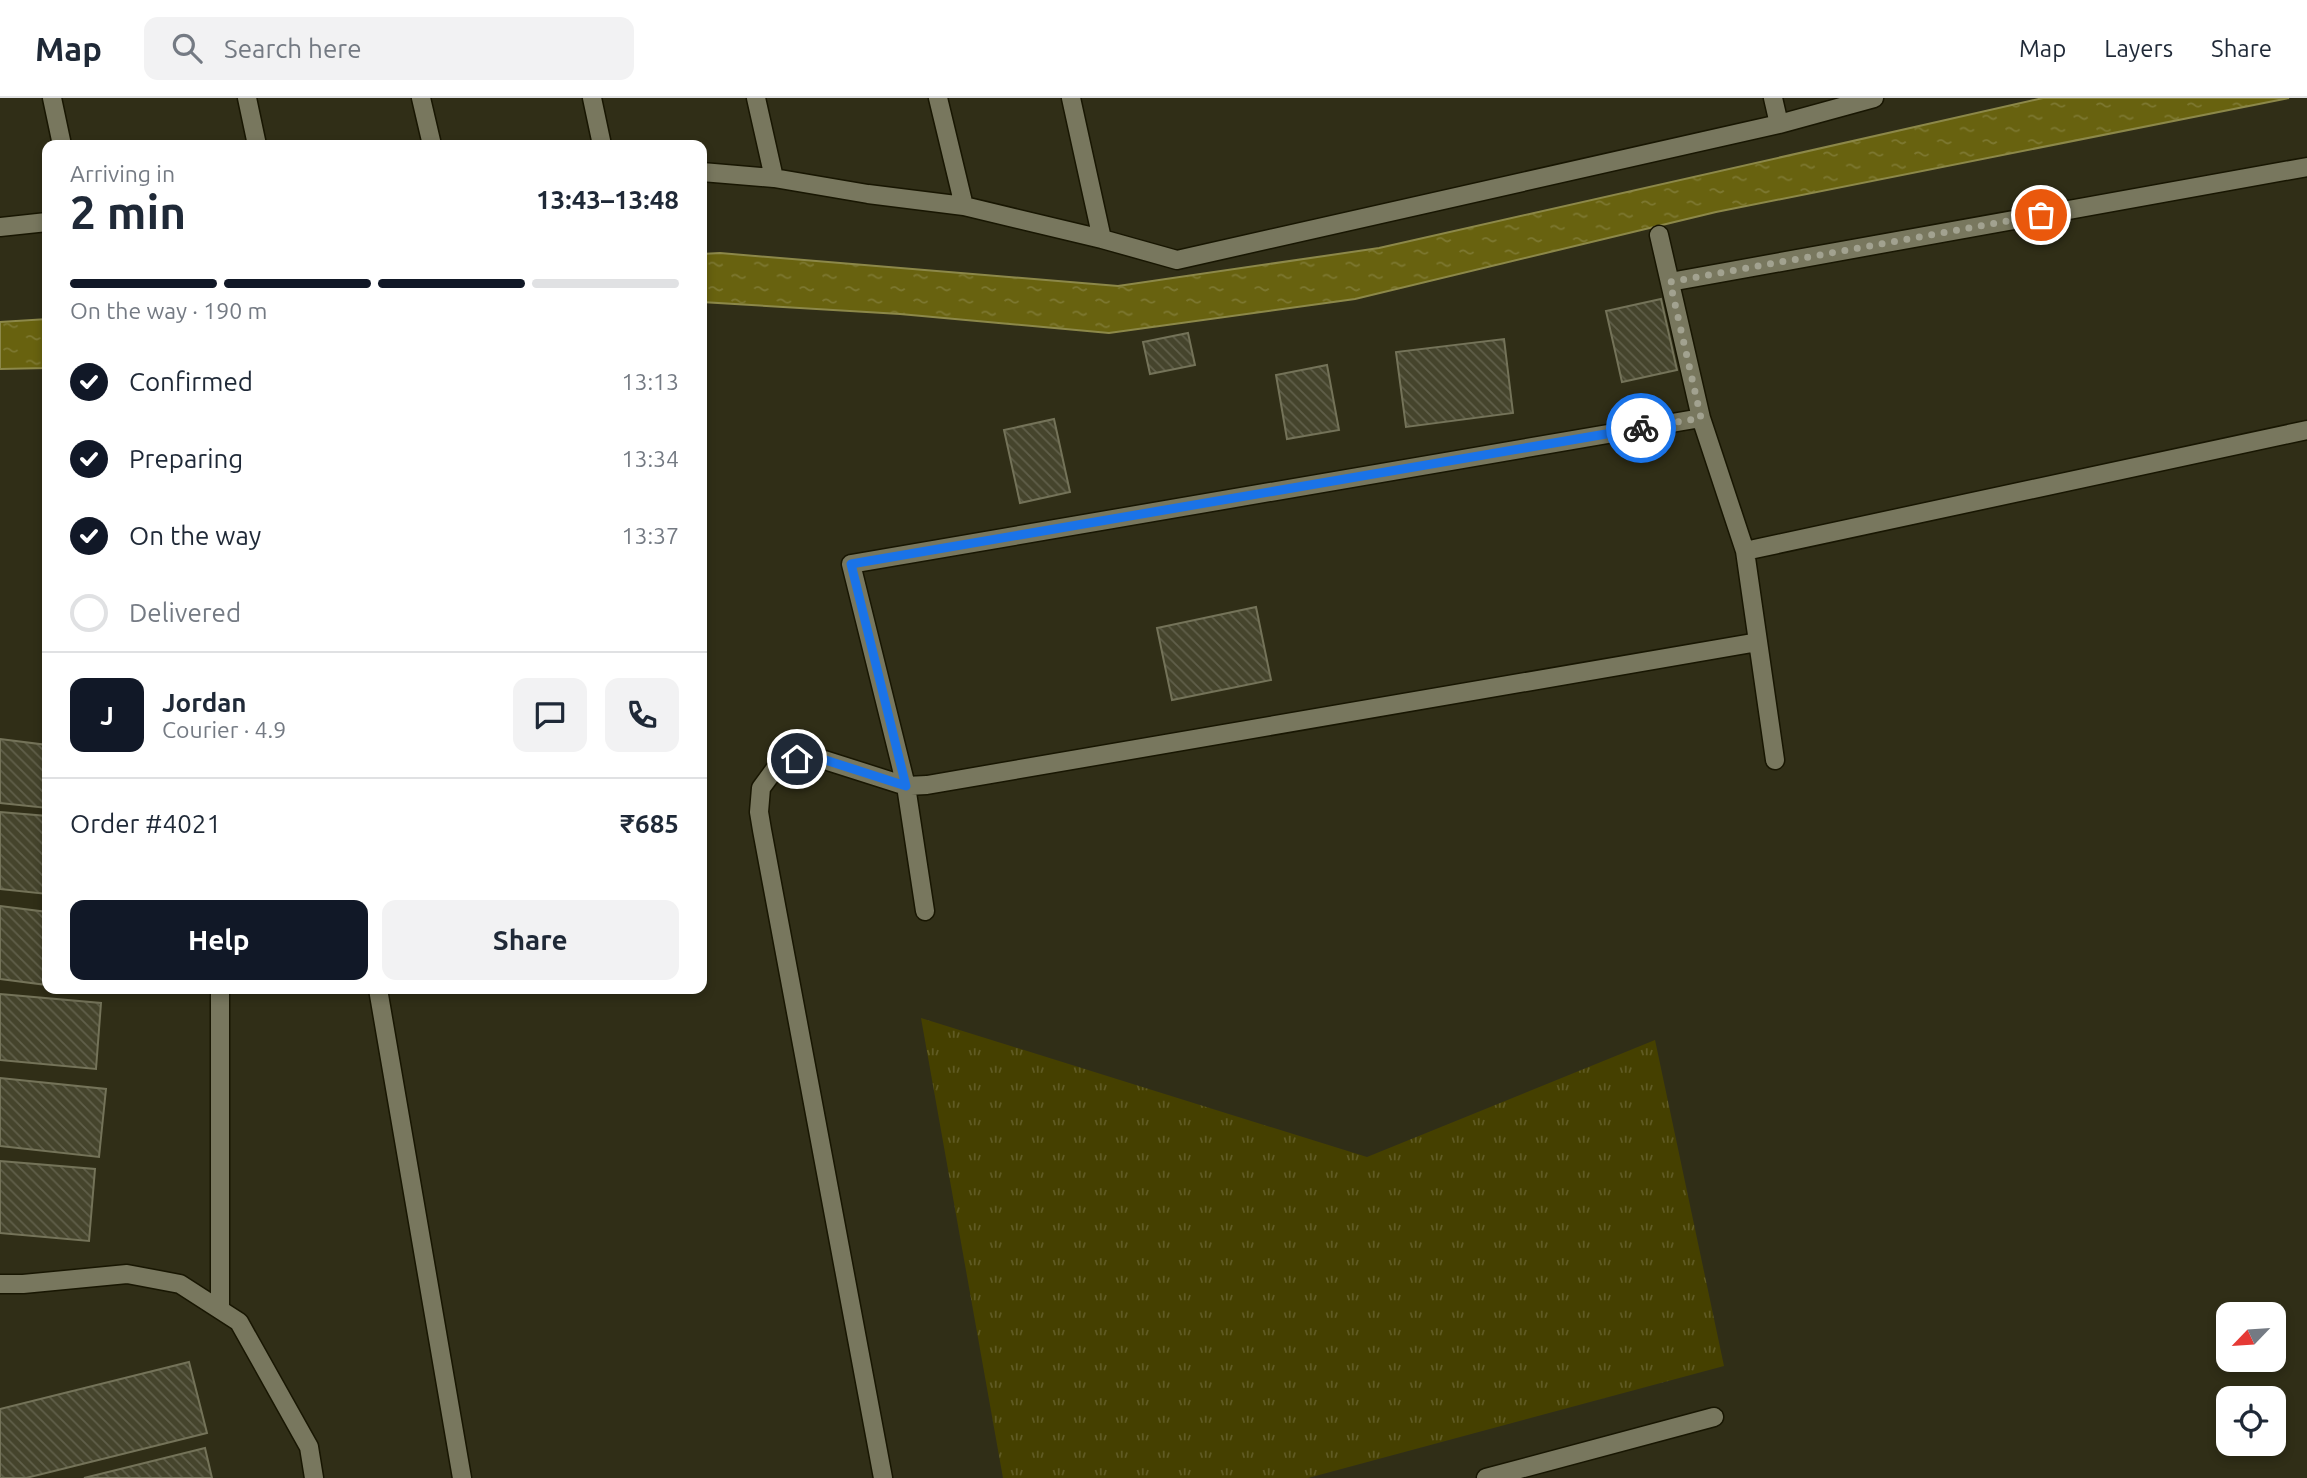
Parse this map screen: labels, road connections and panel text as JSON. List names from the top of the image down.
{
  "north": "bottom left",
  "page": {
    "header": "Map",
    "search": "Search here",
    "nav": ["Map", "Layers", "Share"],
    "heading": ["2 min", "Arriving in", "13:43–13:48"],
    "panel": [
      "Jordan",
      "Courier · 4.9",
      "Order #4021",
      "₹685"
    ],
    "bar": "On the way · 190 m",
    "list": [
      ["Confirmed", "13:13"],
      ["Preparing", "13:34"],
      ["On the way", "13:37"],
      "Delivered"
    ],
    "round": "J",
    "buttons": ["Help", "Share"]
  }
}
